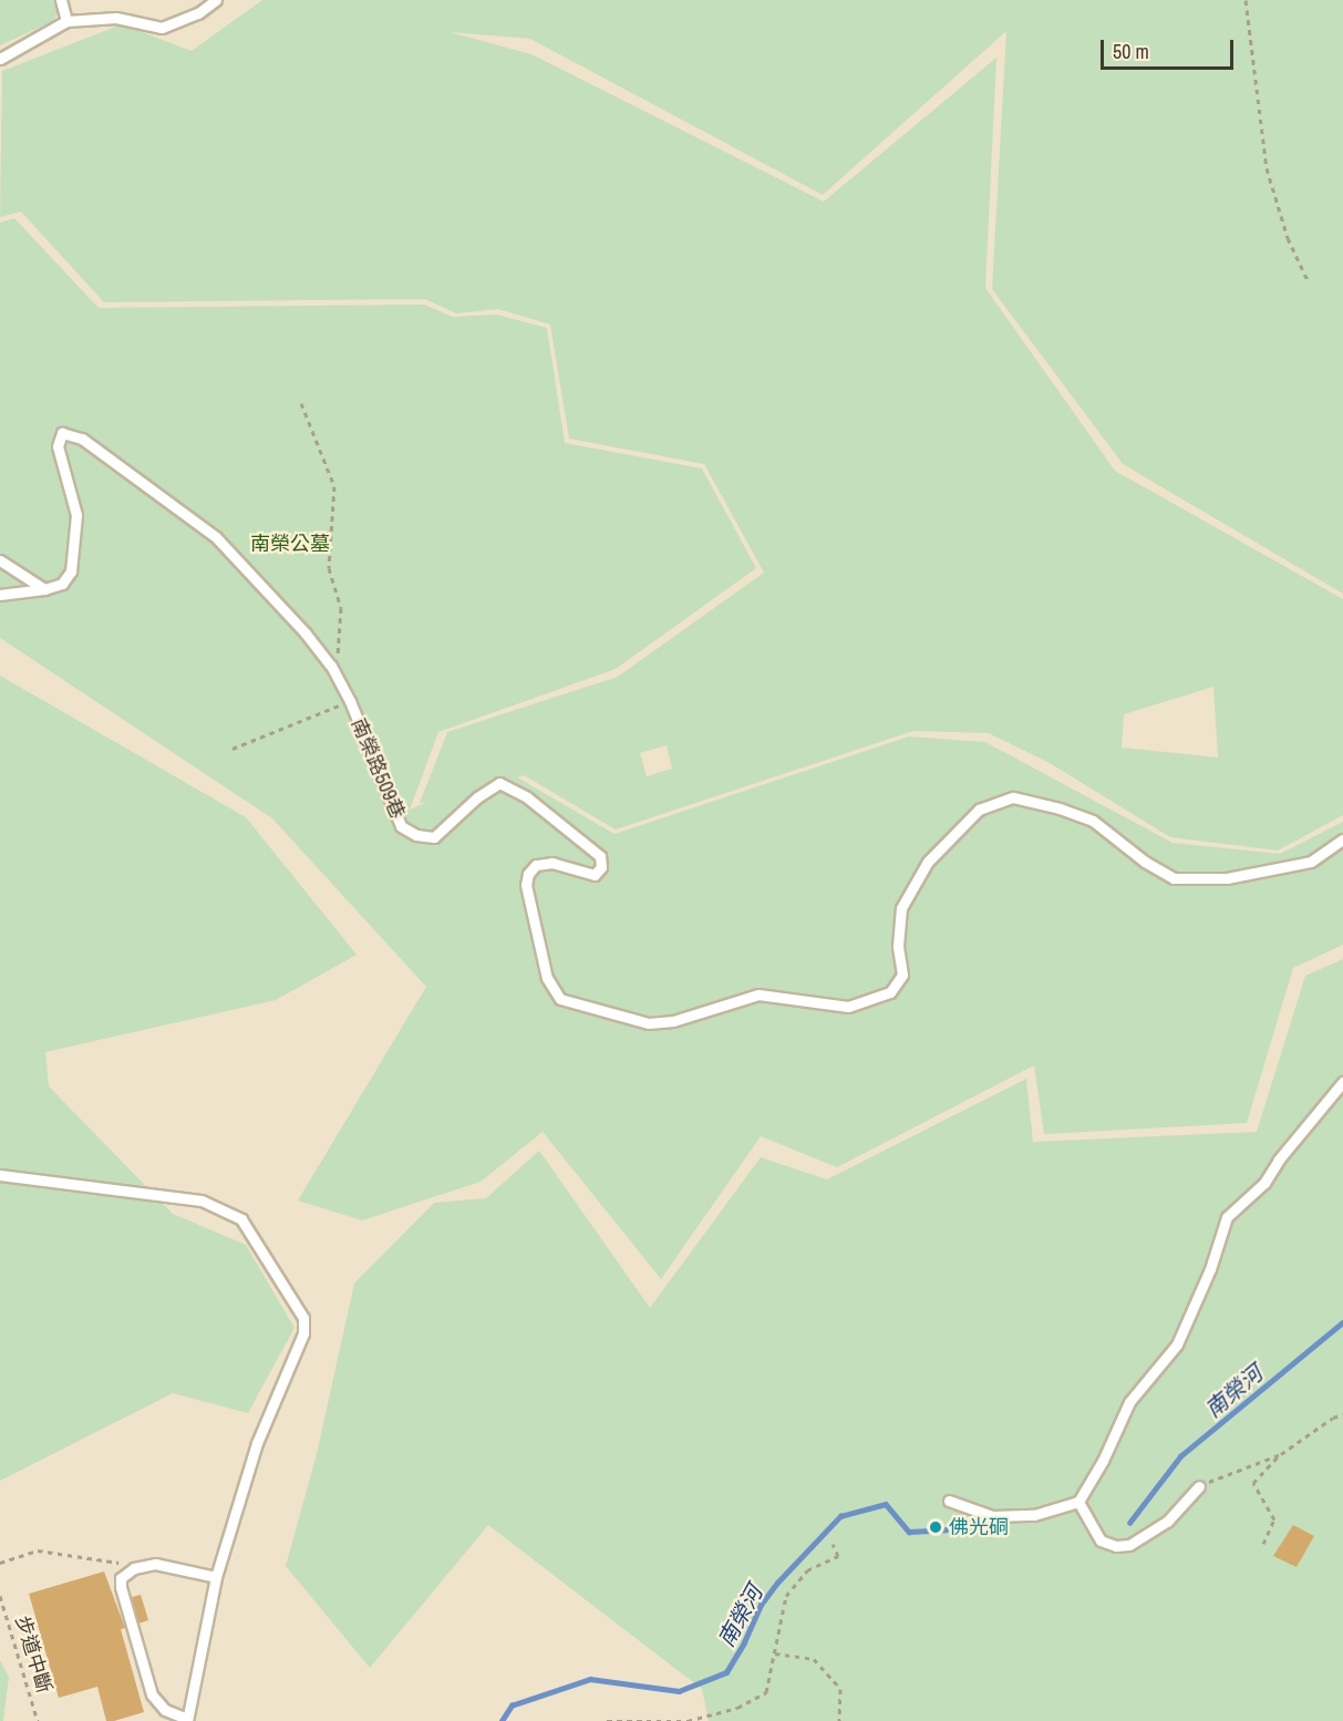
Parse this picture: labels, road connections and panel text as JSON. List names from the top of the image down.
{
  "streets": {
    "lane": ["南榮路509巷"],
    "path": ["步道中斷"]
  },
  "water": ["南榮河"],
  "parks": ["南榮公墓"],
  "places": ["佛光硐"],
  "scale_bar": "50 m"
}
